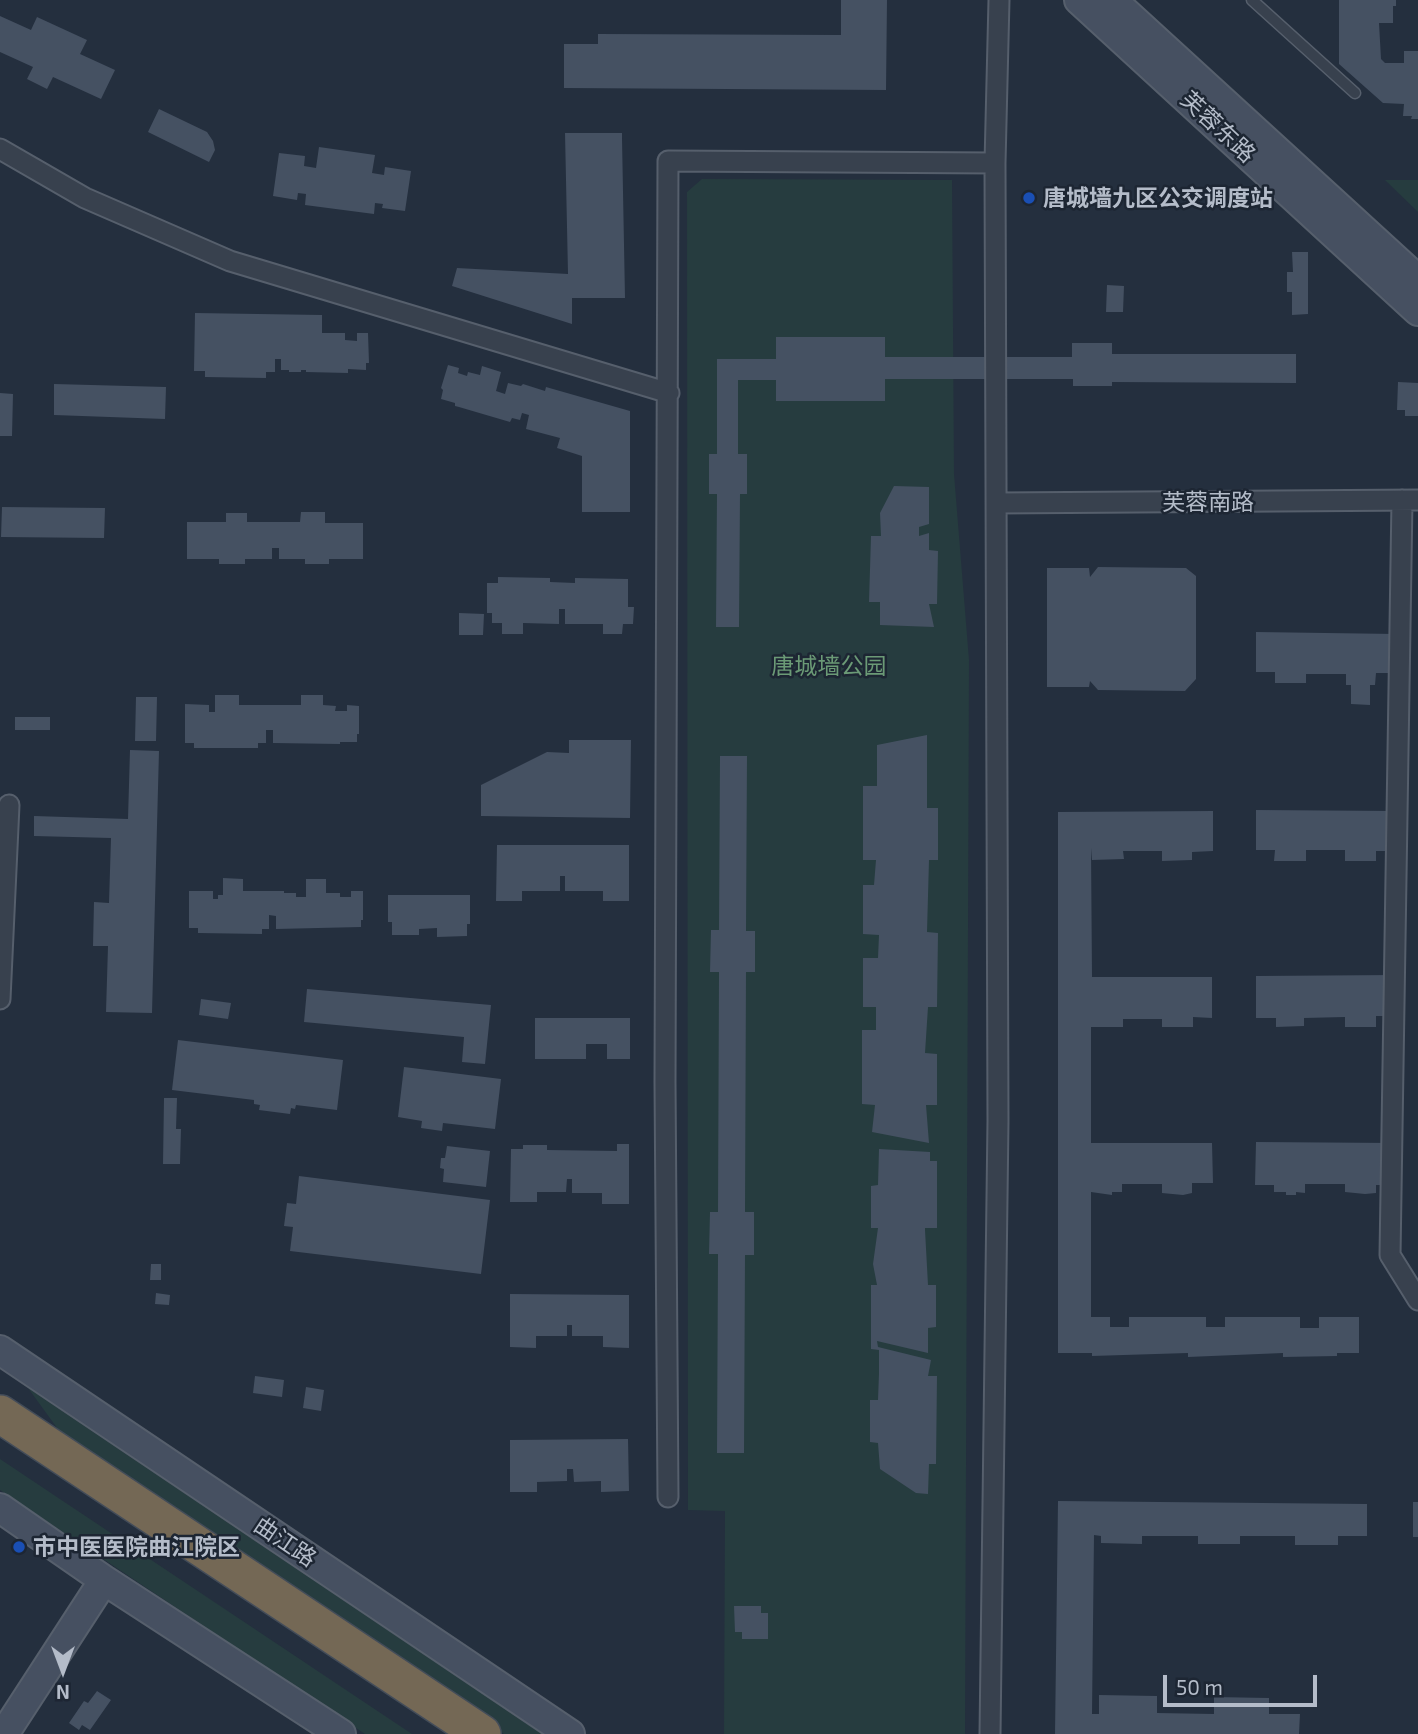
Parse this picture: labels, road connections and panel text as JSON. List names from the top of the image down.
{
  "streets": {
    "main road": ["芙蓉东路", "曲江路"],
    "street": ["芙蓉南路"]
  },
  "parks": ["唐城墙公园"],
  "places": ["唐城墙九区公交调度站", "市中医医院曲江院区"],
  "scale_bar": "50 m",
  "north": "bottom"
}
